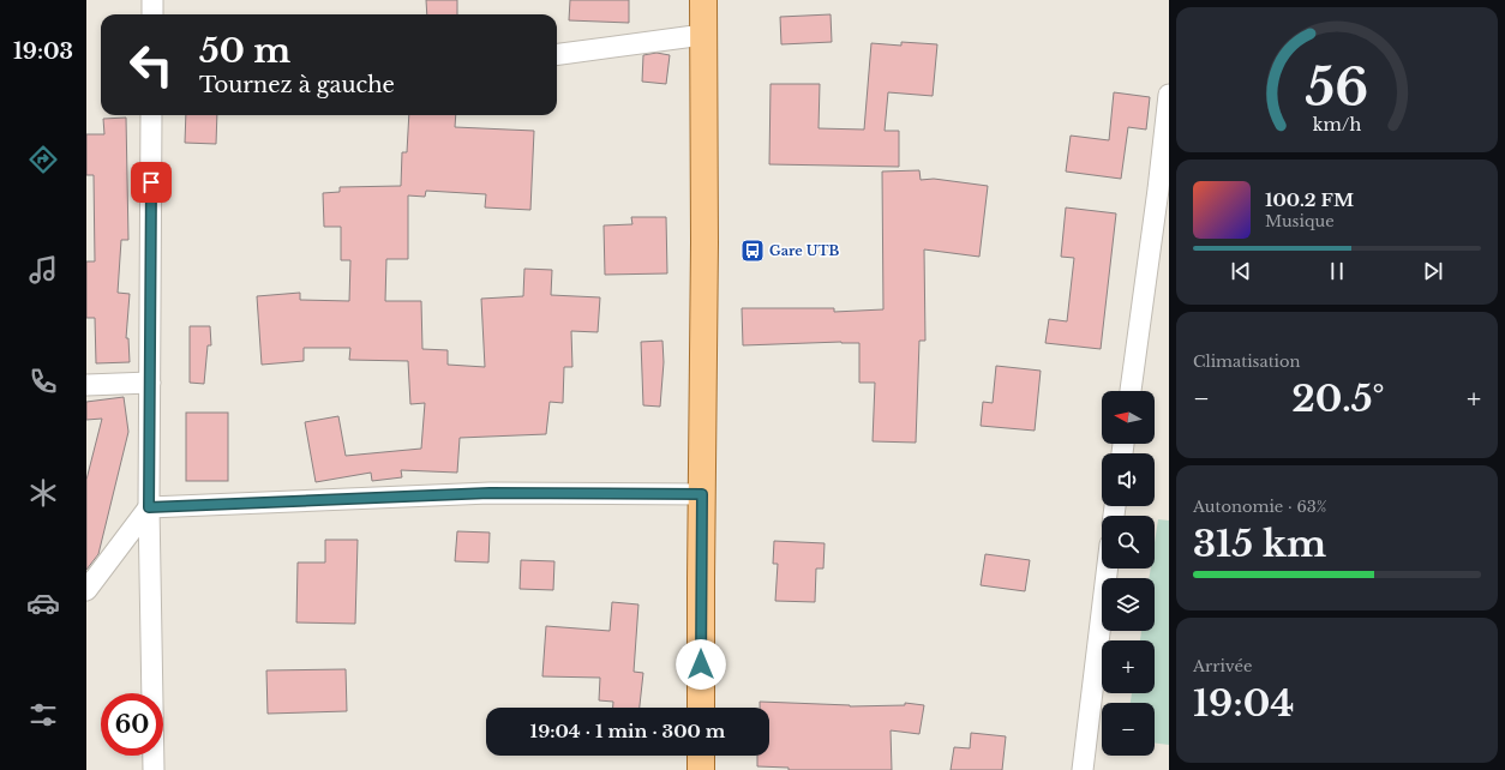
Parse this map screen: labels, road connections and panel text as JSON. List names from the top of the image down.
{
  "places": {
    "bus stop": ["Gare UTB"]
  },
  "north": "left",
  "page": {
    "tabs": "19:03",
    "turn": ["50 m", "Tournez à gauche"],
    "song": ["100.2 FM", "Musique"],
    "tile": [
      "Climatisation",
      ["Autonomie · 63%", "315 km"],
      ["Arrivée", "19:04"]
    ],
    "heat": ["−", "20.5°", "+"],
    "map_buttons": ["+", "−"],
    "limit": "60",
    "trip": "19:04 · 1 min · 300 m",
    "gauge": ["56", "km/h"]
  }
}
